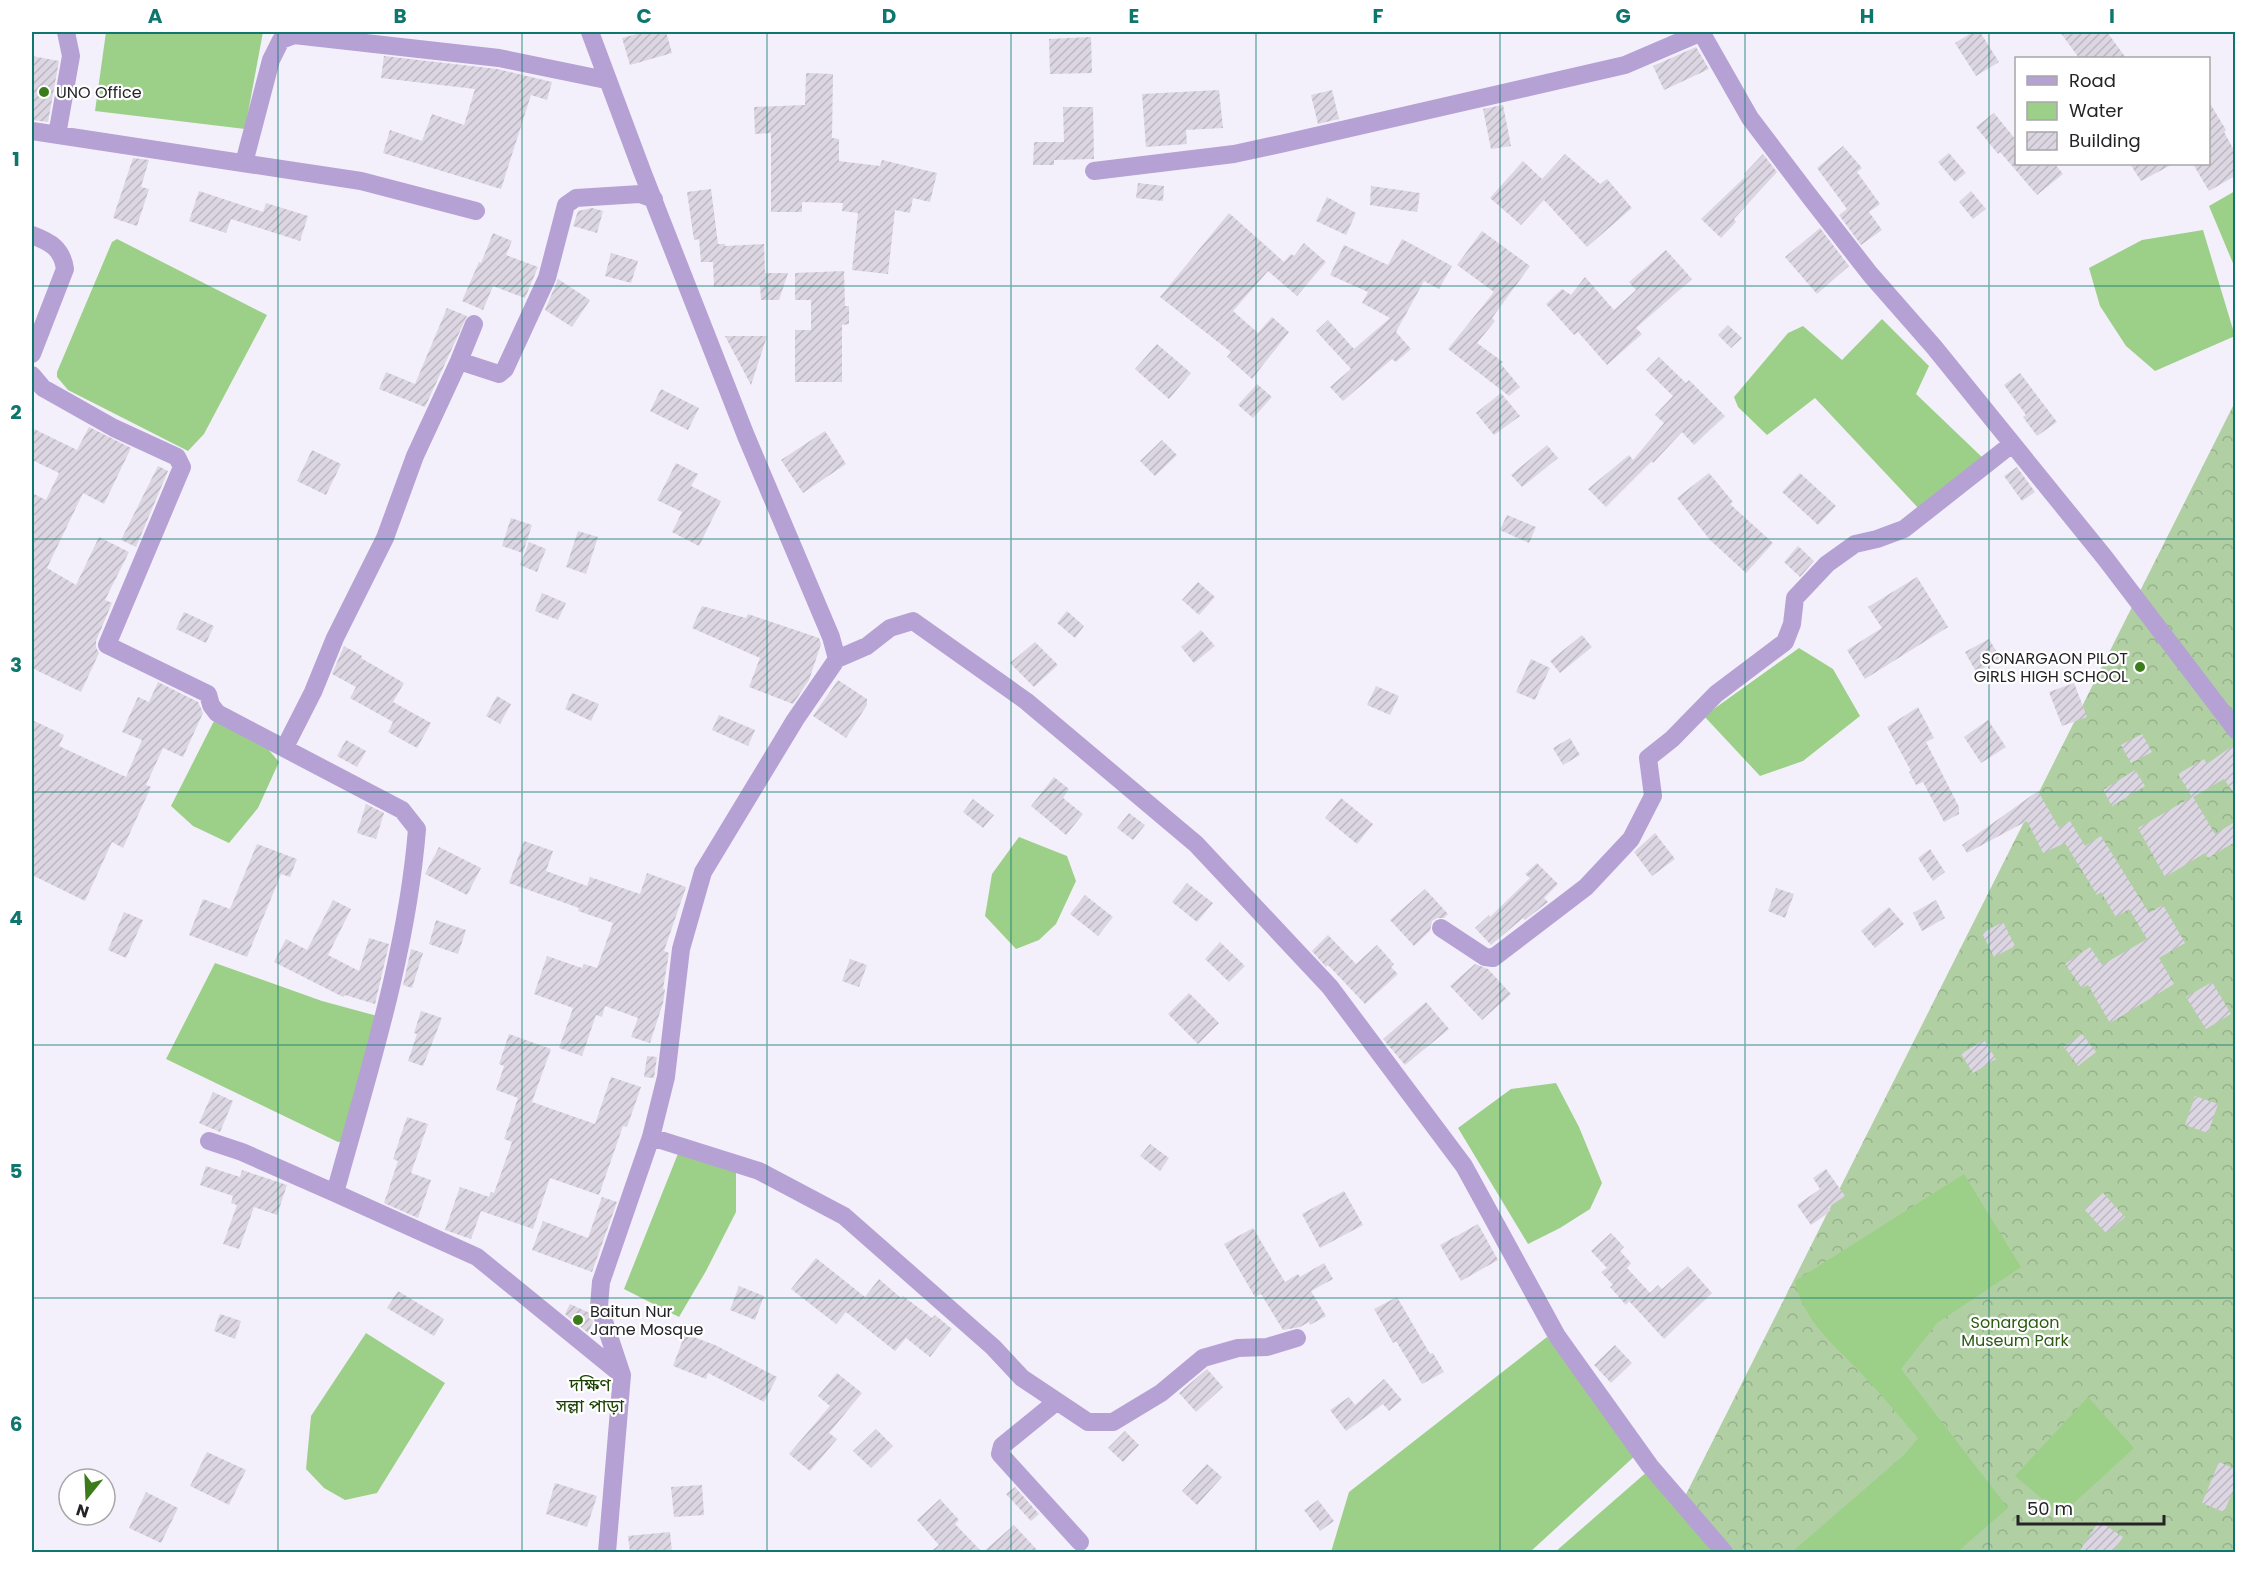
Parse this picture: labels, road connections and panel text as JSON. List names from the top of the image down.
{
  "districts": ["দক্ষিণ সল্লা পাড়া"],
  "parks": ["Sonargaon Museum Park"],
  "places": ["UNO Office", "SONARGAON PILOT GIRLS HIGH SCHOOL", "Baitun Nur Jame Mosque"],
  "legend": ["Road", "Water", "Building"],
  "scale_bar": "50 m",
  "north": "bottom",
  "grid": {
    "columns": [
      "A",
      "B",
      "C",
      "D",
      "E",
      "F",
      "G",
      "H",
      "I"
    ],
    "rows": [
      "1",
      "2",
      "3",
      "4",
      "5",
      "6"
    ]
  }
}
